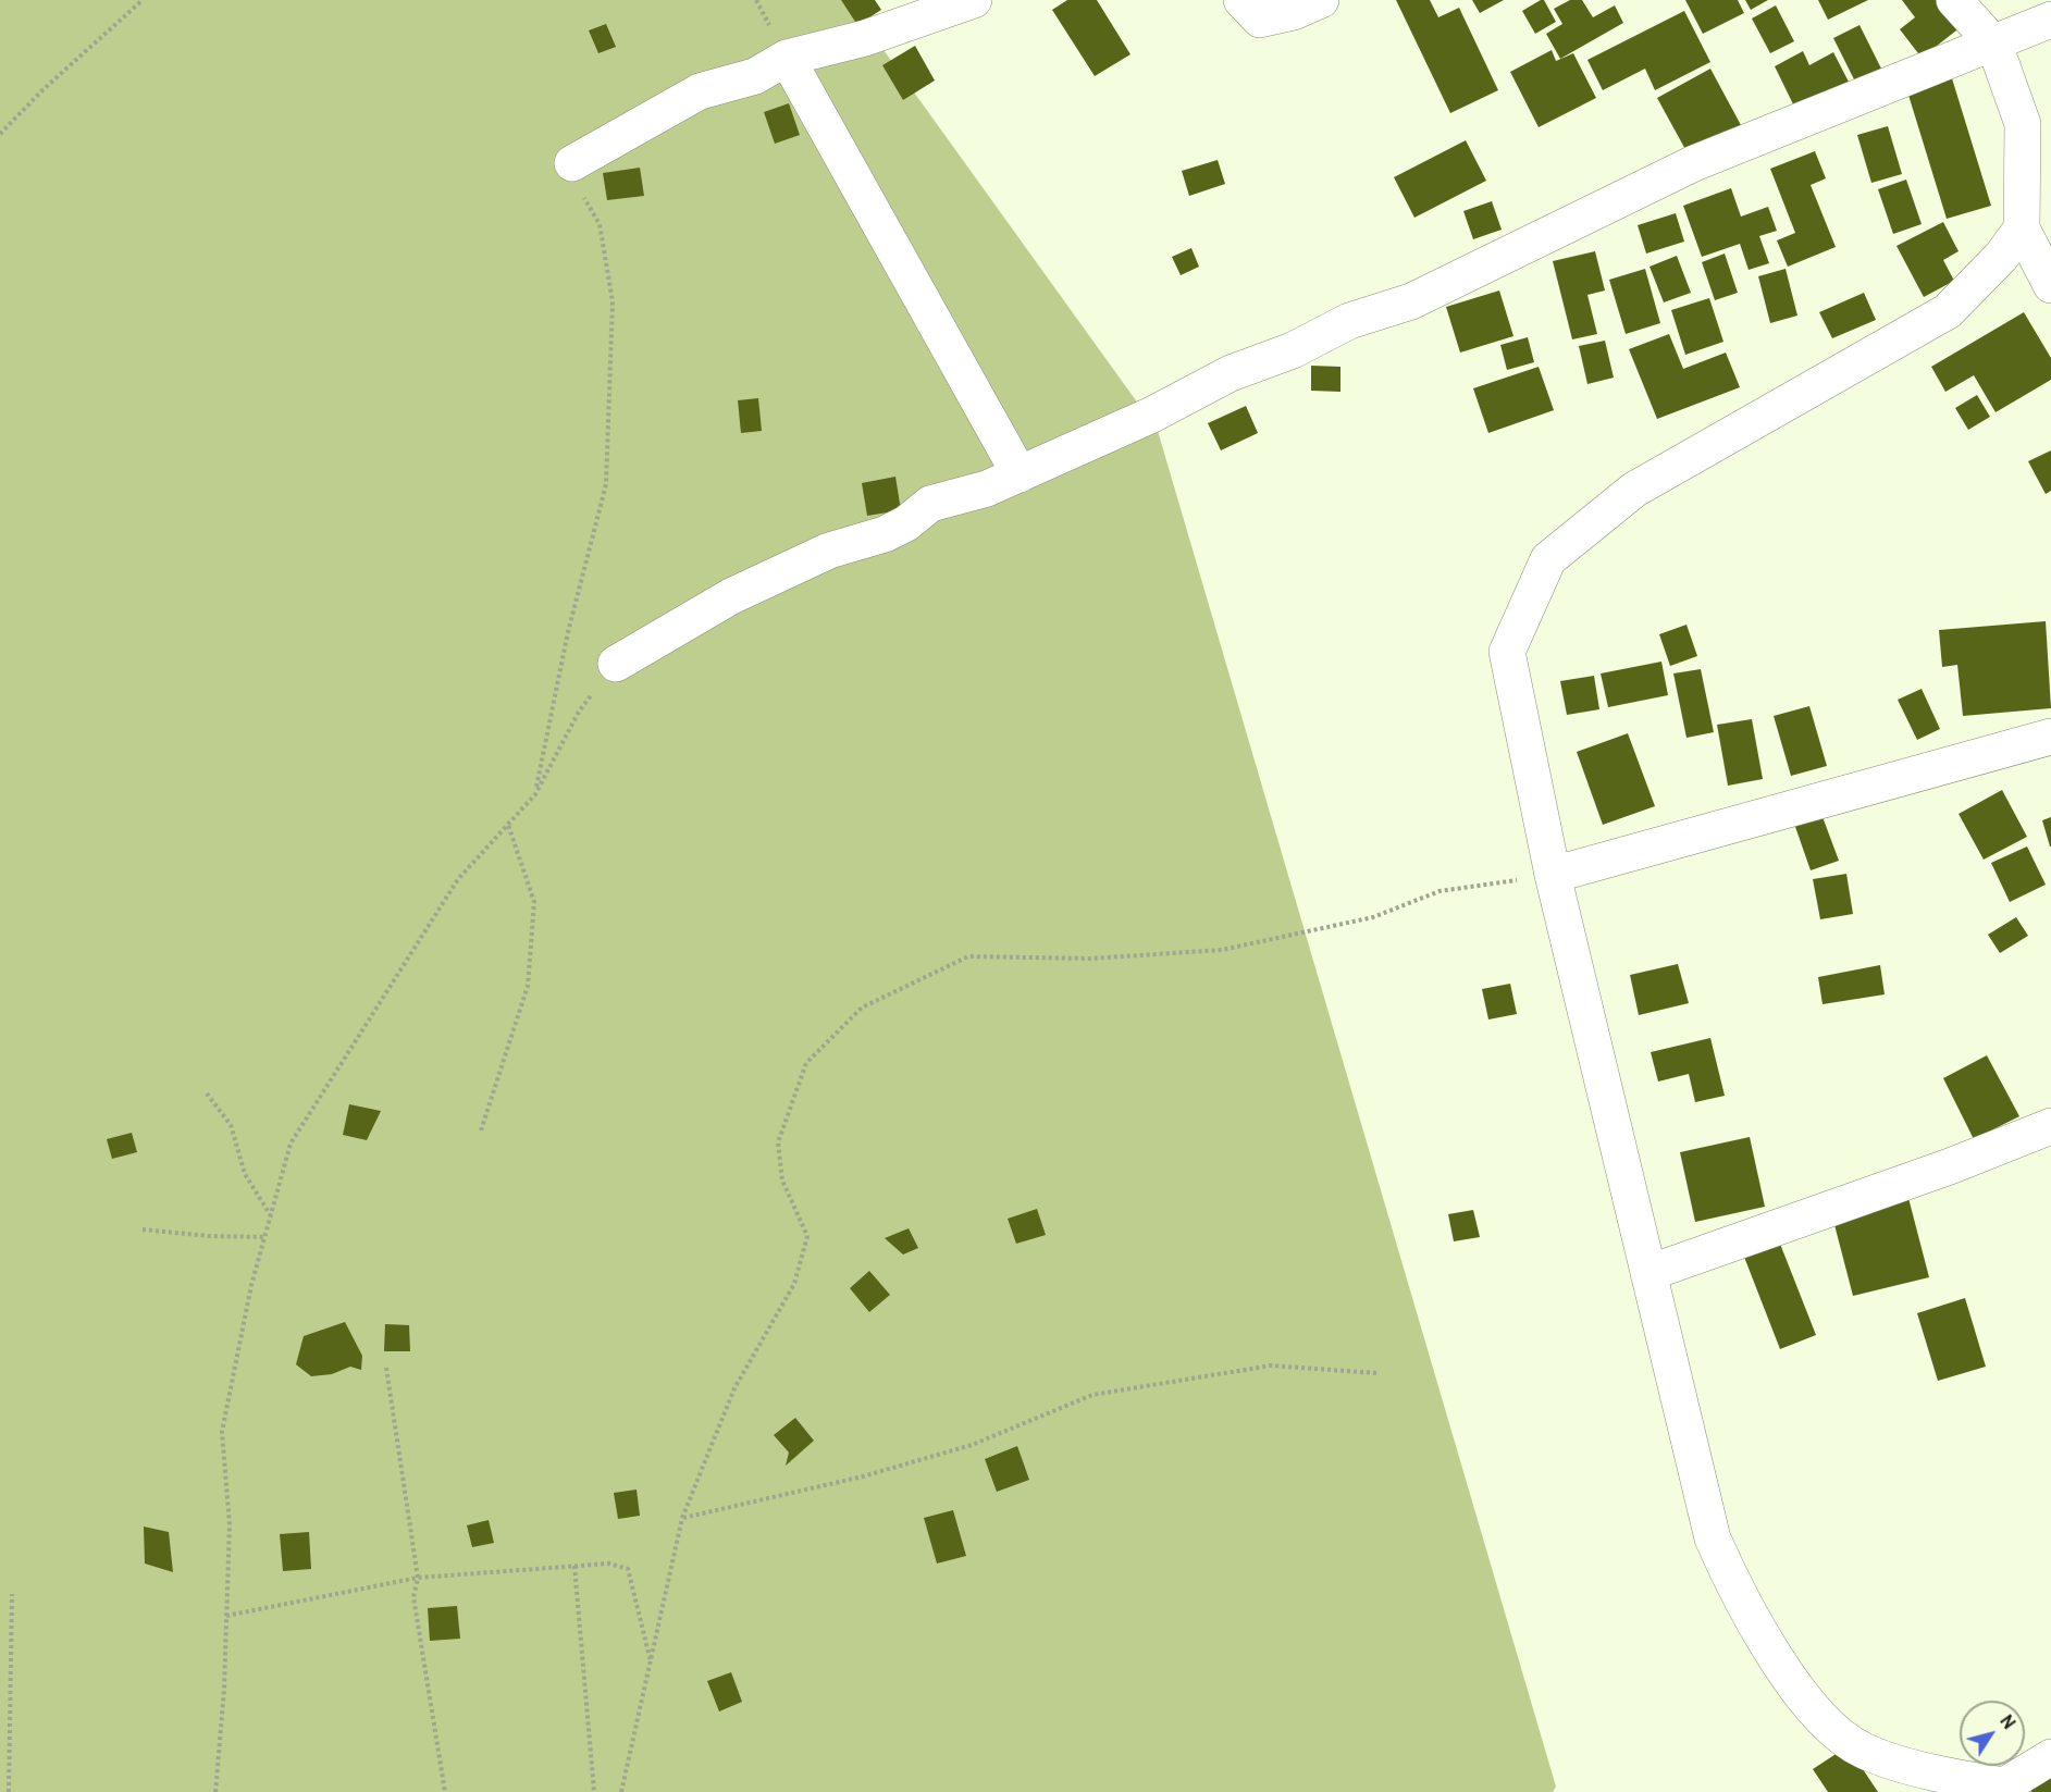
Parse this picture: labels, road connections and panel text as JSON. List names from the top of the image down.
{
  "north": "top right"
}
